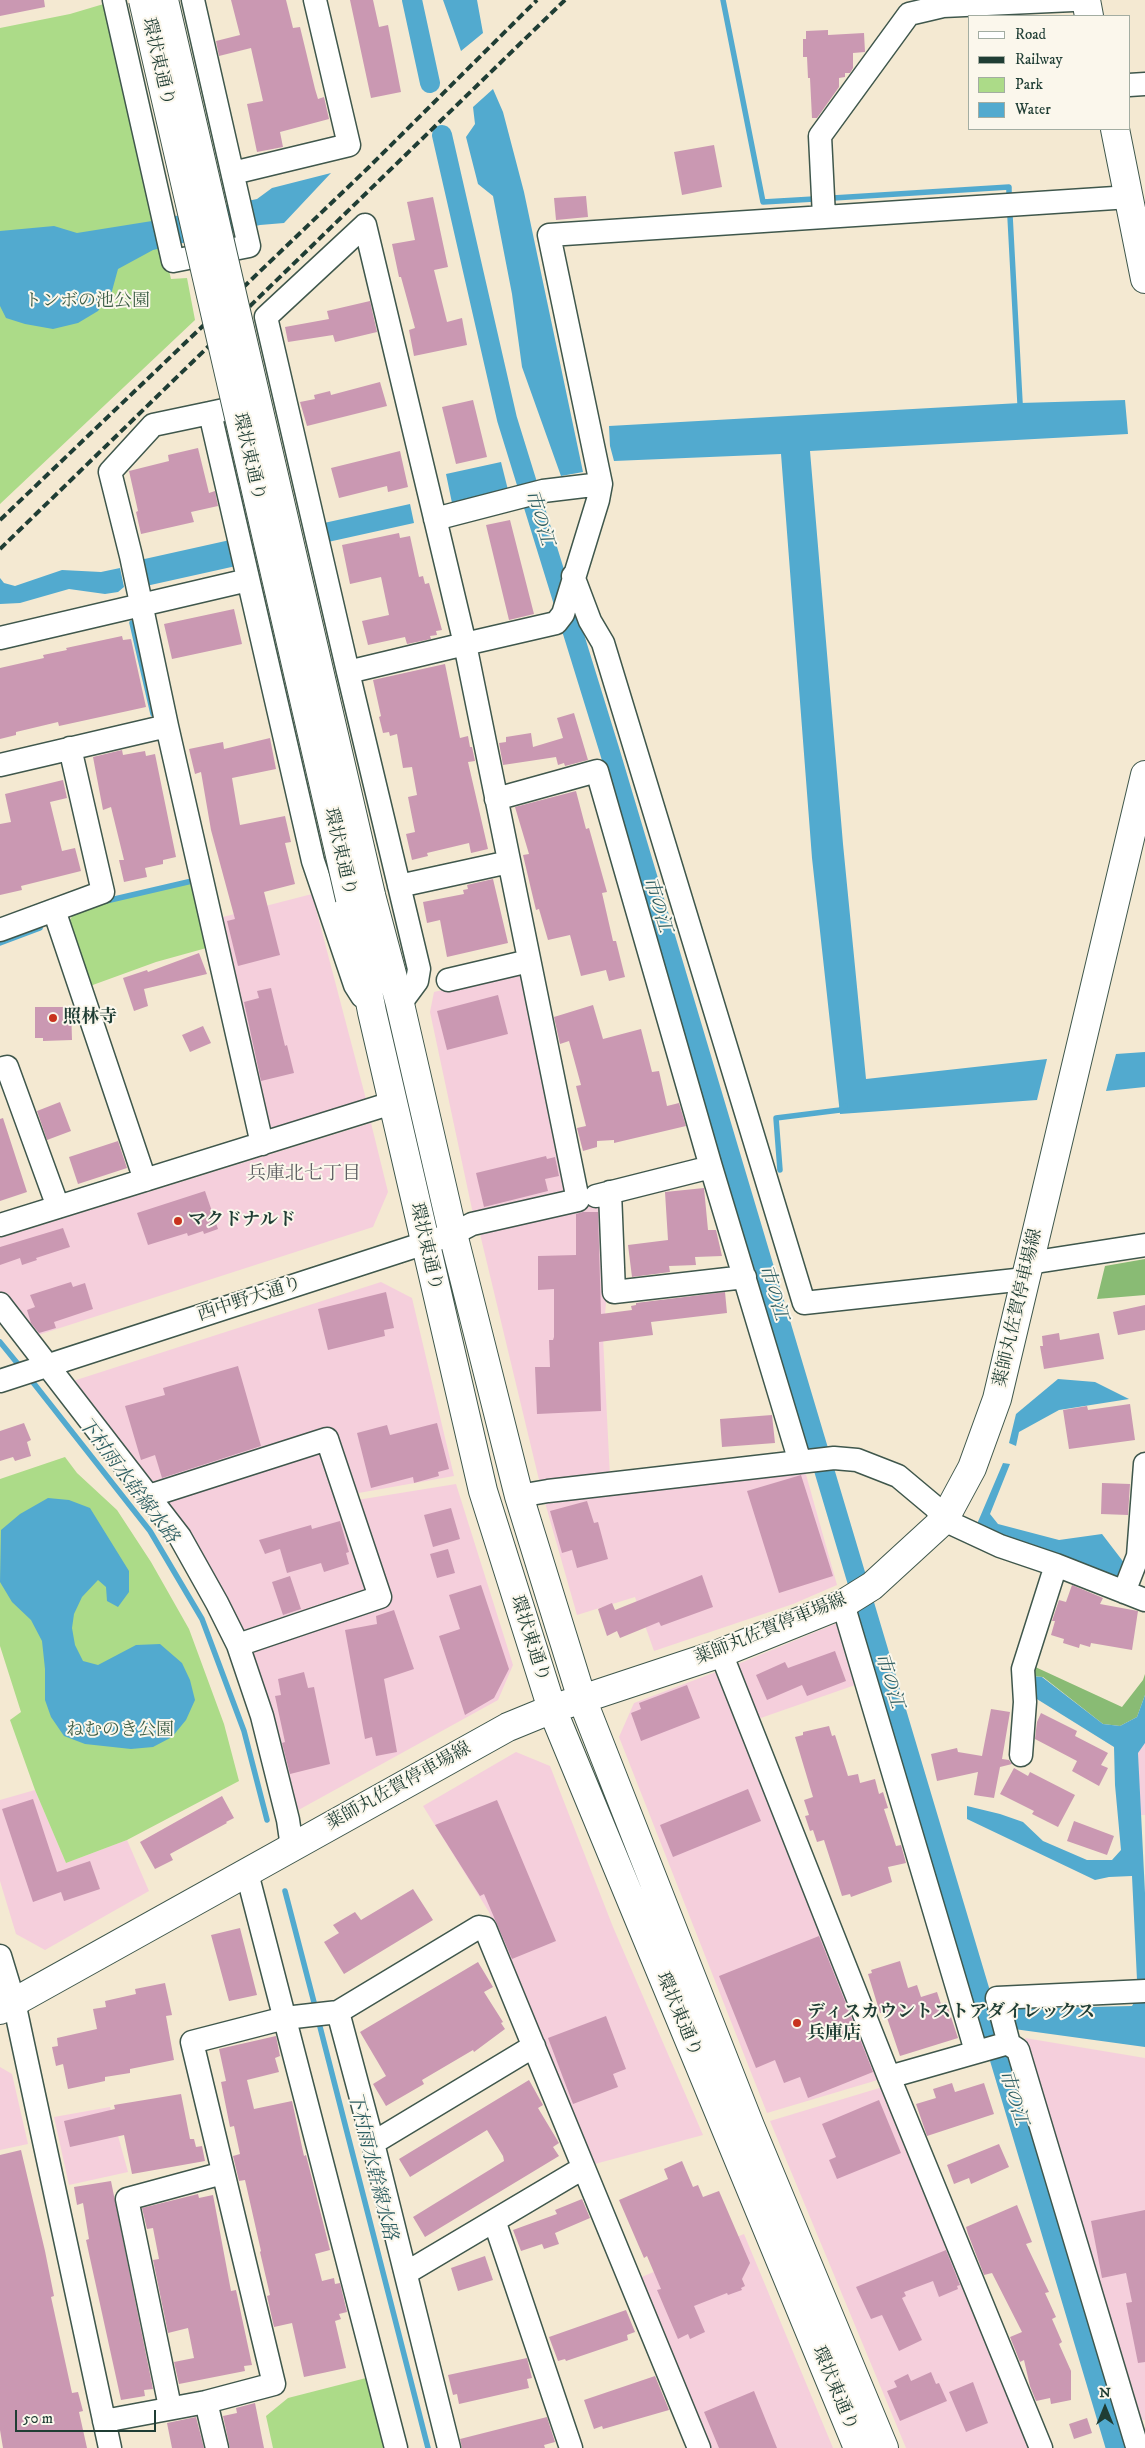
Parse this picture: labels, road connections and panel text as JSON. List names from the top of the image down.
{
  "streets": {
    "main road": ["環状東通り", "薬師丸佐賀停車場線"],
    "street": ["西中野大通り"]
  },
  "crossings": [
    ["環状東通り", "西中野大通り"],
    ["環状東通り", "薬師丸佐賀停車場線"]
  ],
  "districts": ["兵庫北七丁目"],
  "water": ["市の江", "下村雨水幹線水路"],
  "parks": ["トンボの池公園", "ねむのき公園"],
  "places": ["照林寺", "マクドナルド", "ディスカウントストアダイレックス 兵庫店"],
  "legend": [
    "Road",
    "Railway",
    "Park",
    "Water"
  ],
  "scale_bar": "50 m",
  "north": "top"
}
